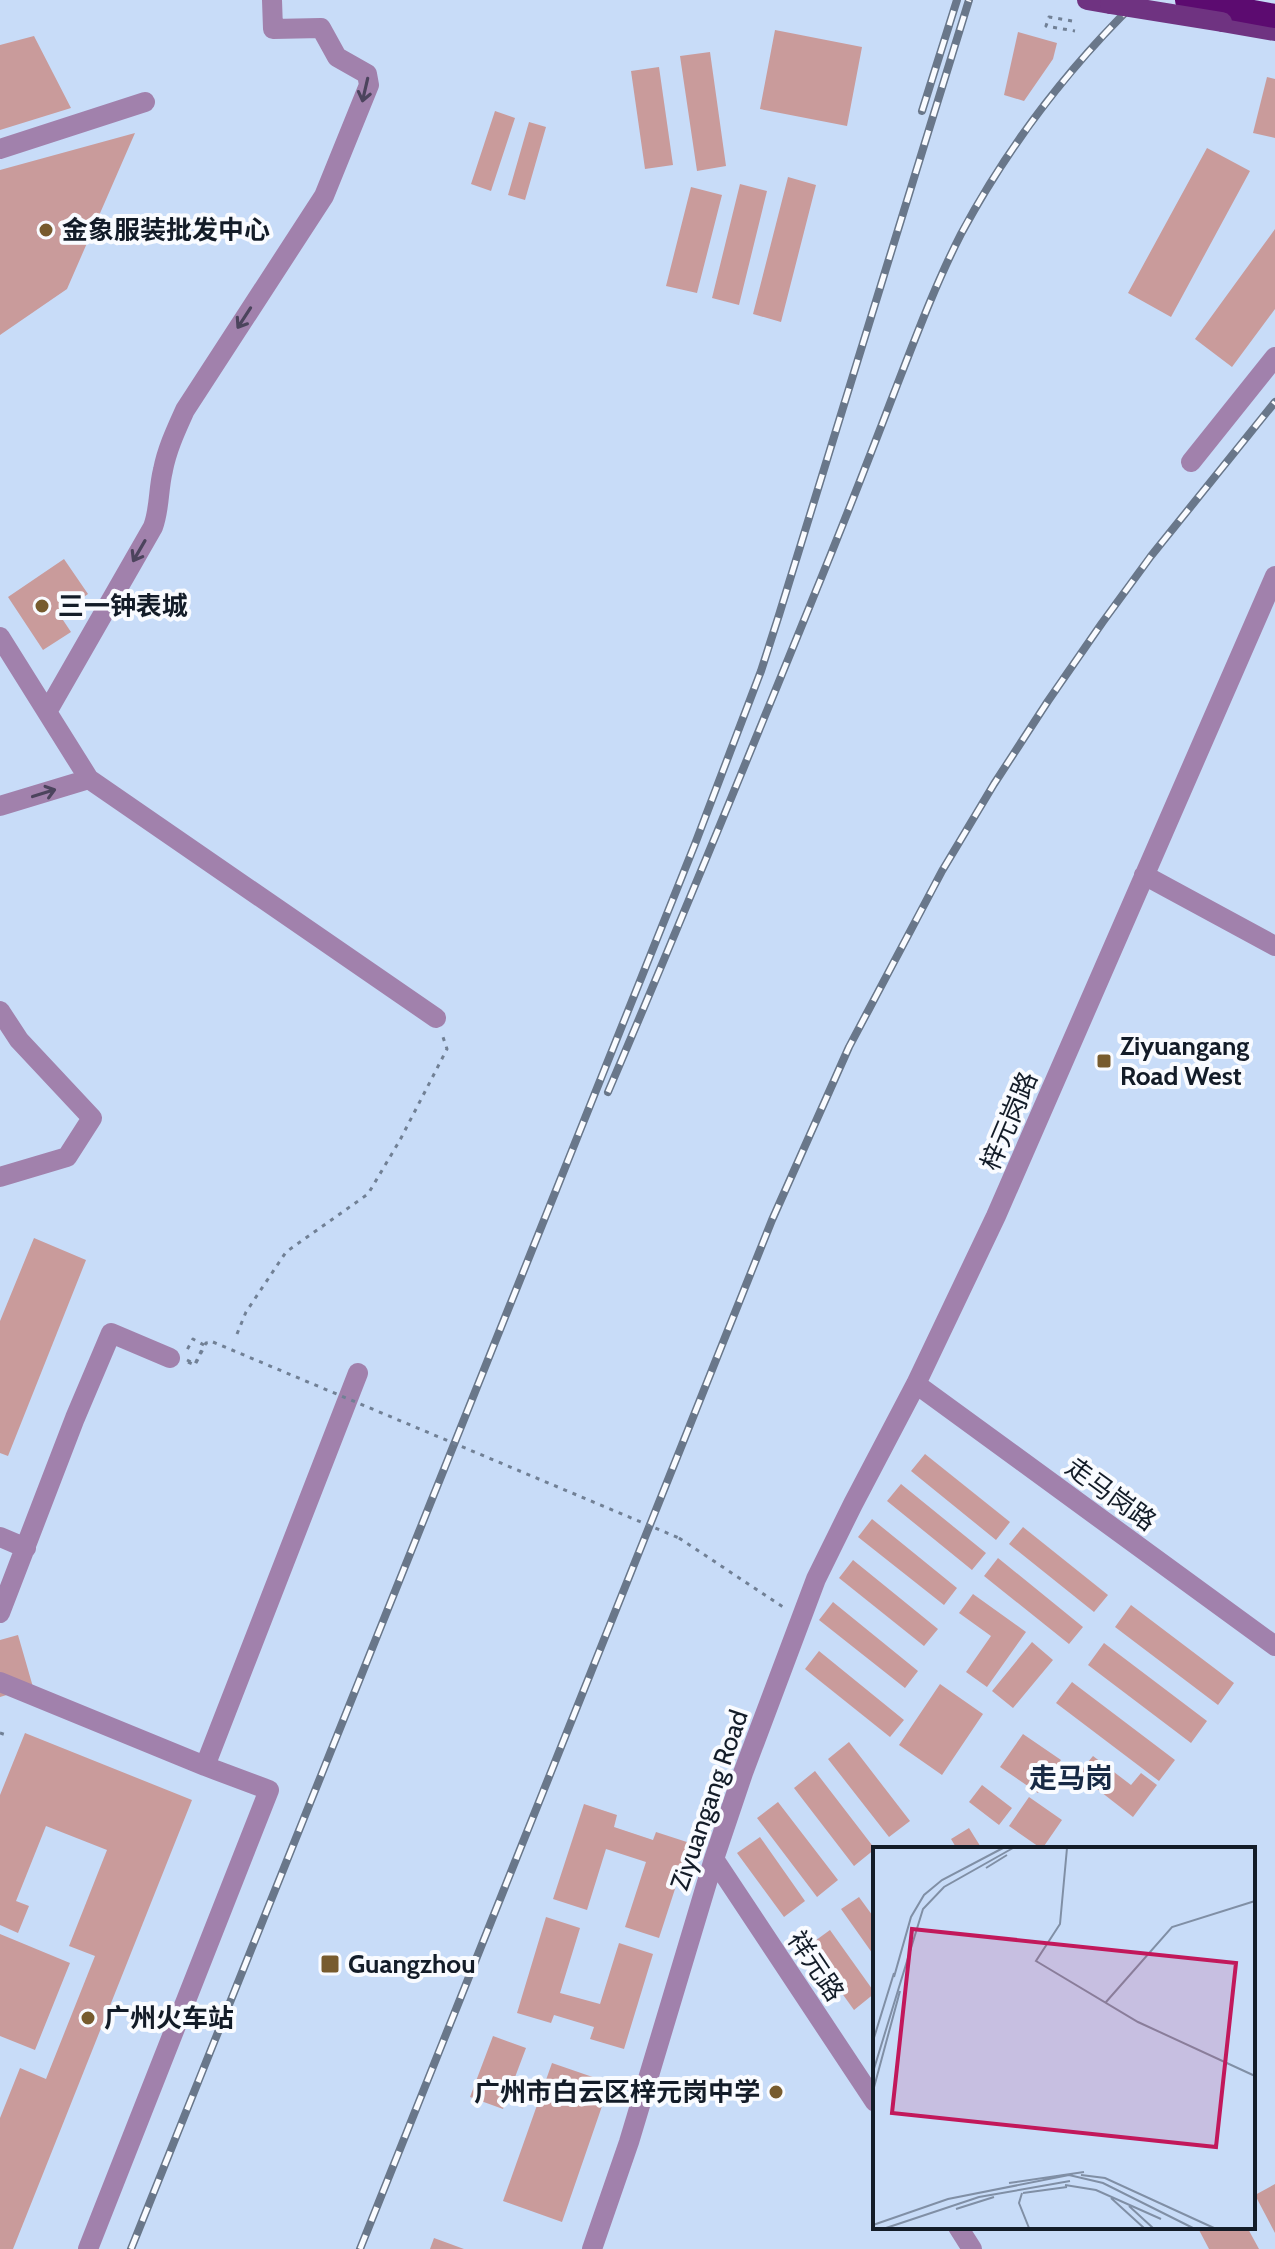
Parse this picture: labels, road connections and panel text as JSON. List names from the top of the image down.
{
  "streets": {
    "street": [
      "梓元岗路",
      "走马岗路",
      "Ziyuangang Road",
      "祥元路"
    ]
  },
  "crossings": [
    ["梓元岗路", "走马岗路"],
    ["梓元岗路", "Ziyuangang Road"],
    ["走马岗路", "Ziyuangang Road"],
    ["Ziyuangang Road", "祥元路"]
  ],
  "districts": ["走马岗"],
  "places": {
    "other": [
      "金象服装批发中心",
      "三一钟表城",
      "广州火车站",
      "广州市白云区梓元岗中学"
    ],
    "transit": ["Ziyuangang Road West", "Guangzhou"]
  }
}
